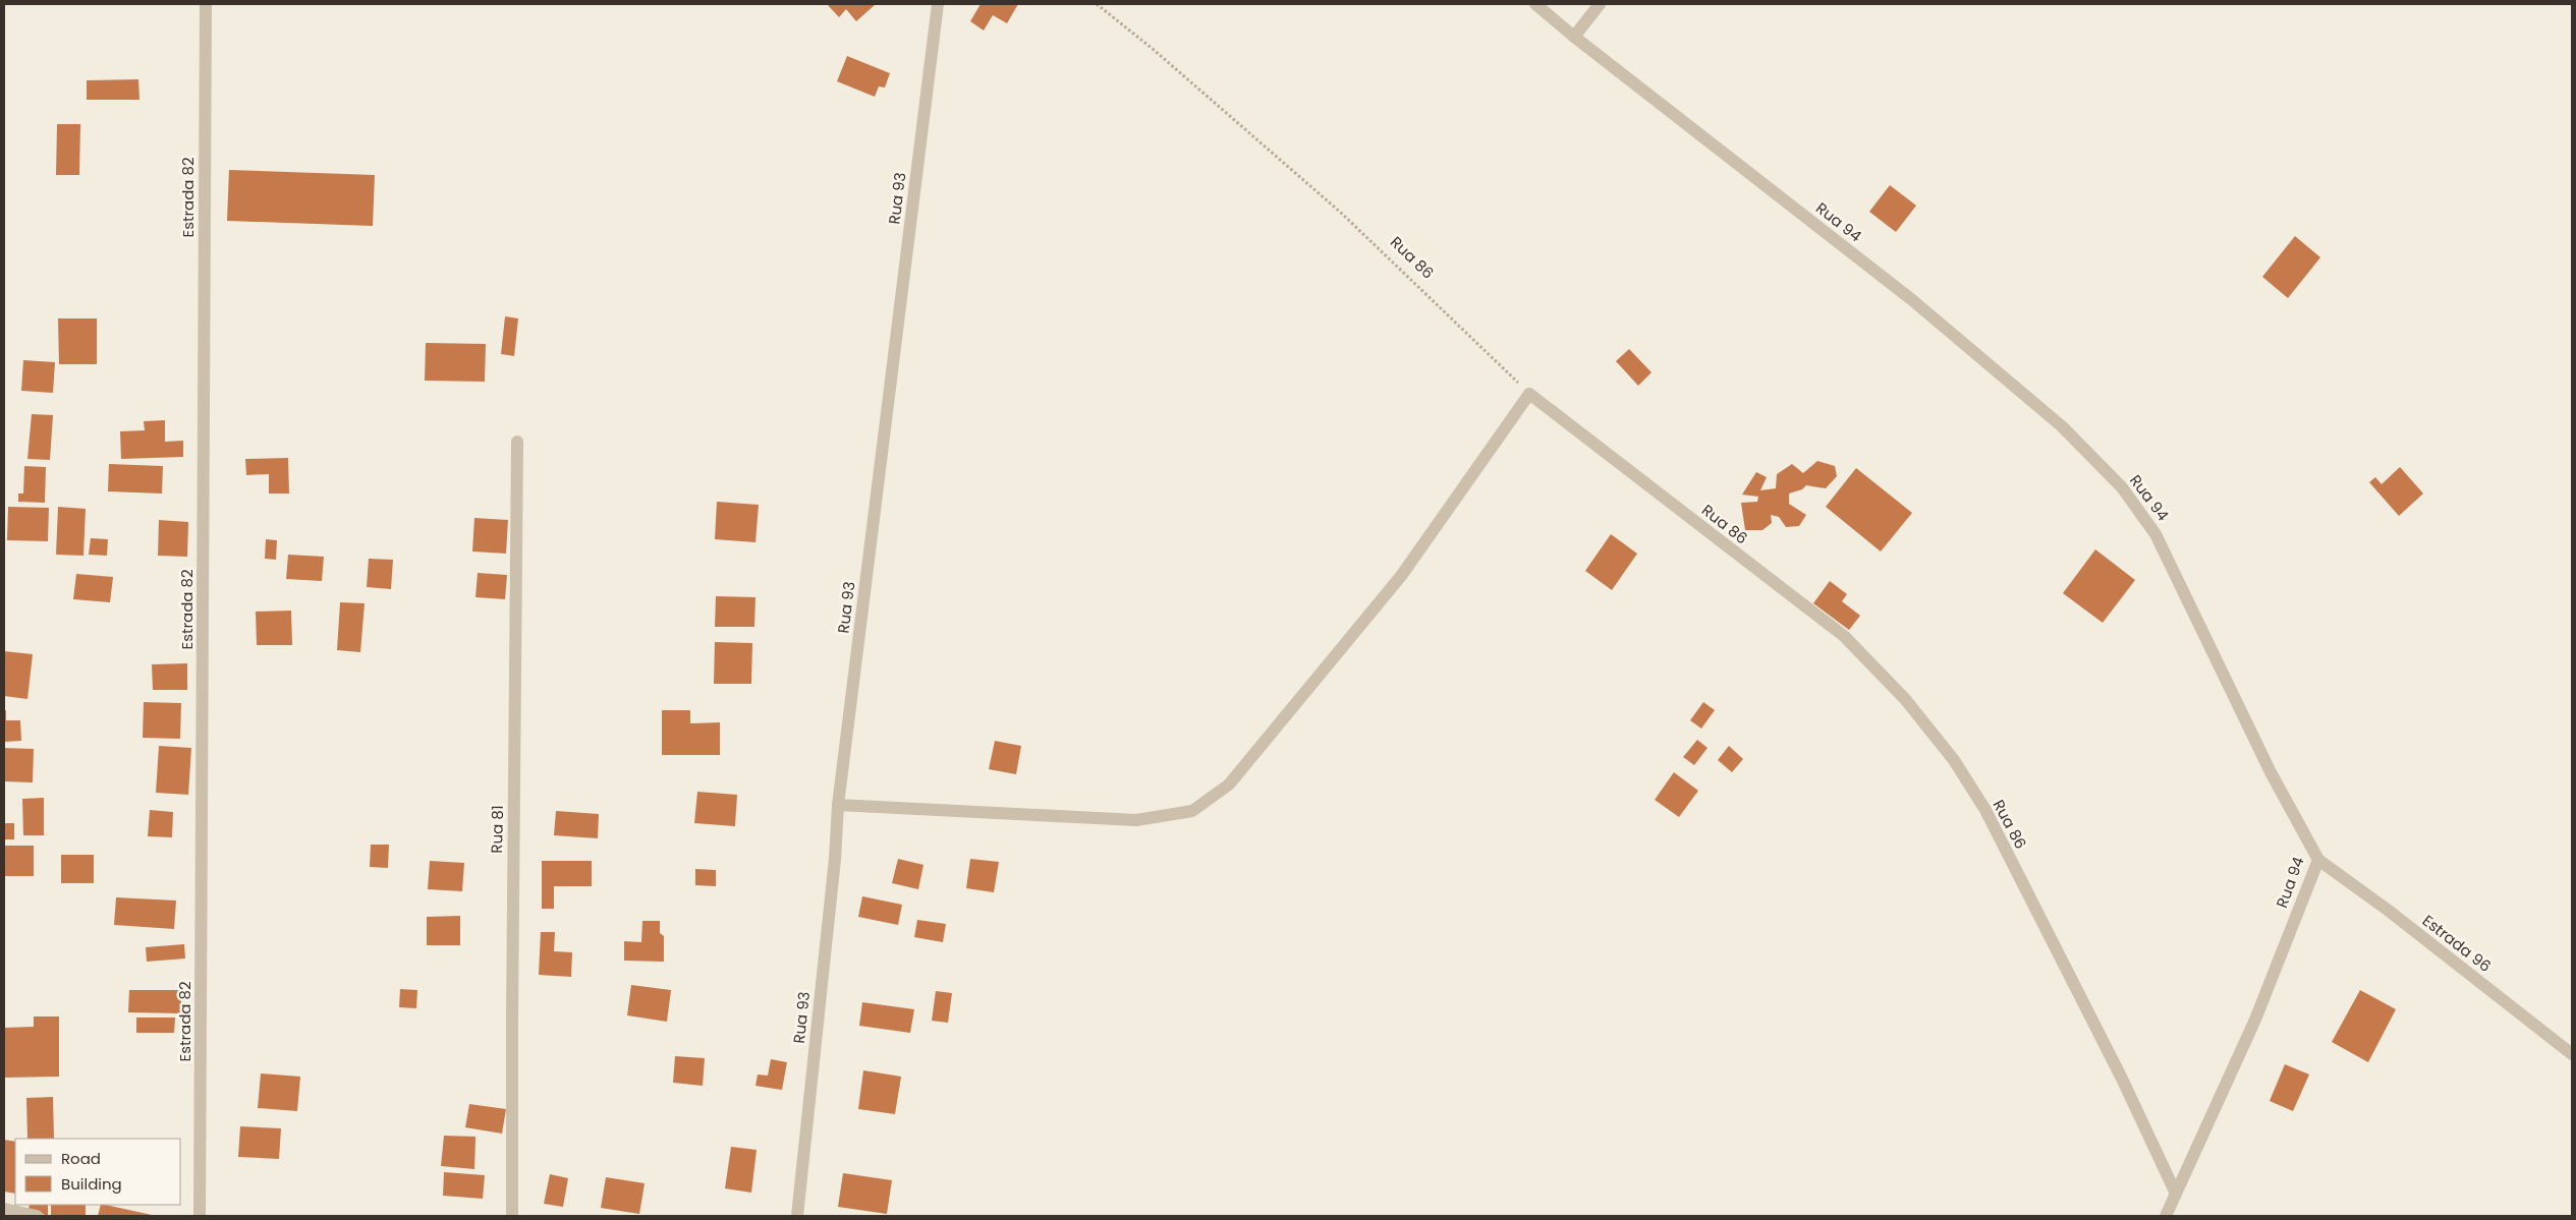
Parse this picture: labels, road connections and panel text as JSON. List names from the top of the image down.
{
  "streets": {
    "street": [
      "Estrada 82",
      "Rua 93",
      "Rua 94",
      "Rua 86",
      "Rua 81",
      "Estrada 96"
    ]
  },
  "crossings": [
    ["Rua 94", "Rua 86"],
    ["Rua 94", "Estrada 96"]
  ],
  "legend": ["Road", "Building"]
}
